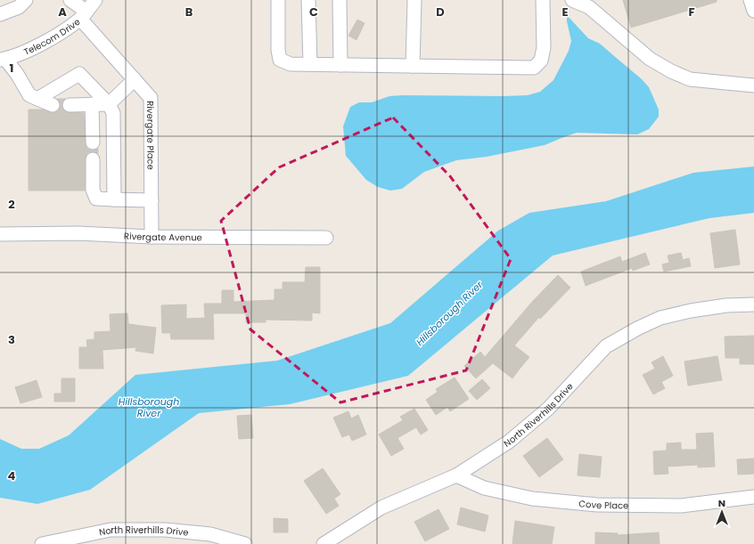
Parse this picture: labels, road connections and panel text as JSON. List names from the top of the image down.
{
  "streets": {
    "street": [
      "Telecom Drive",
      "Rivergate Place",
      "Rivergate Avenue",
      "North Riverhills Drive",
      "Cove Place"
    ]
  },
  "crossings": [
    ["Telecom Drive", "Rivergate Place"],
    ["Rivergate Place", "Rivergate Avenue"],
    ["North Riverhills Drive", "Cove Place"]
  ],
  "water": ["Hillsborough River"],
  "north": "top",
  "grid": {
    "columns": [
      "A",
      "B",
      "C",
      "D",
      "E",
      "F"
    ],
    "rows": [
      "1",
      "2",
      "3",
      "4"
    ]
  }
}
